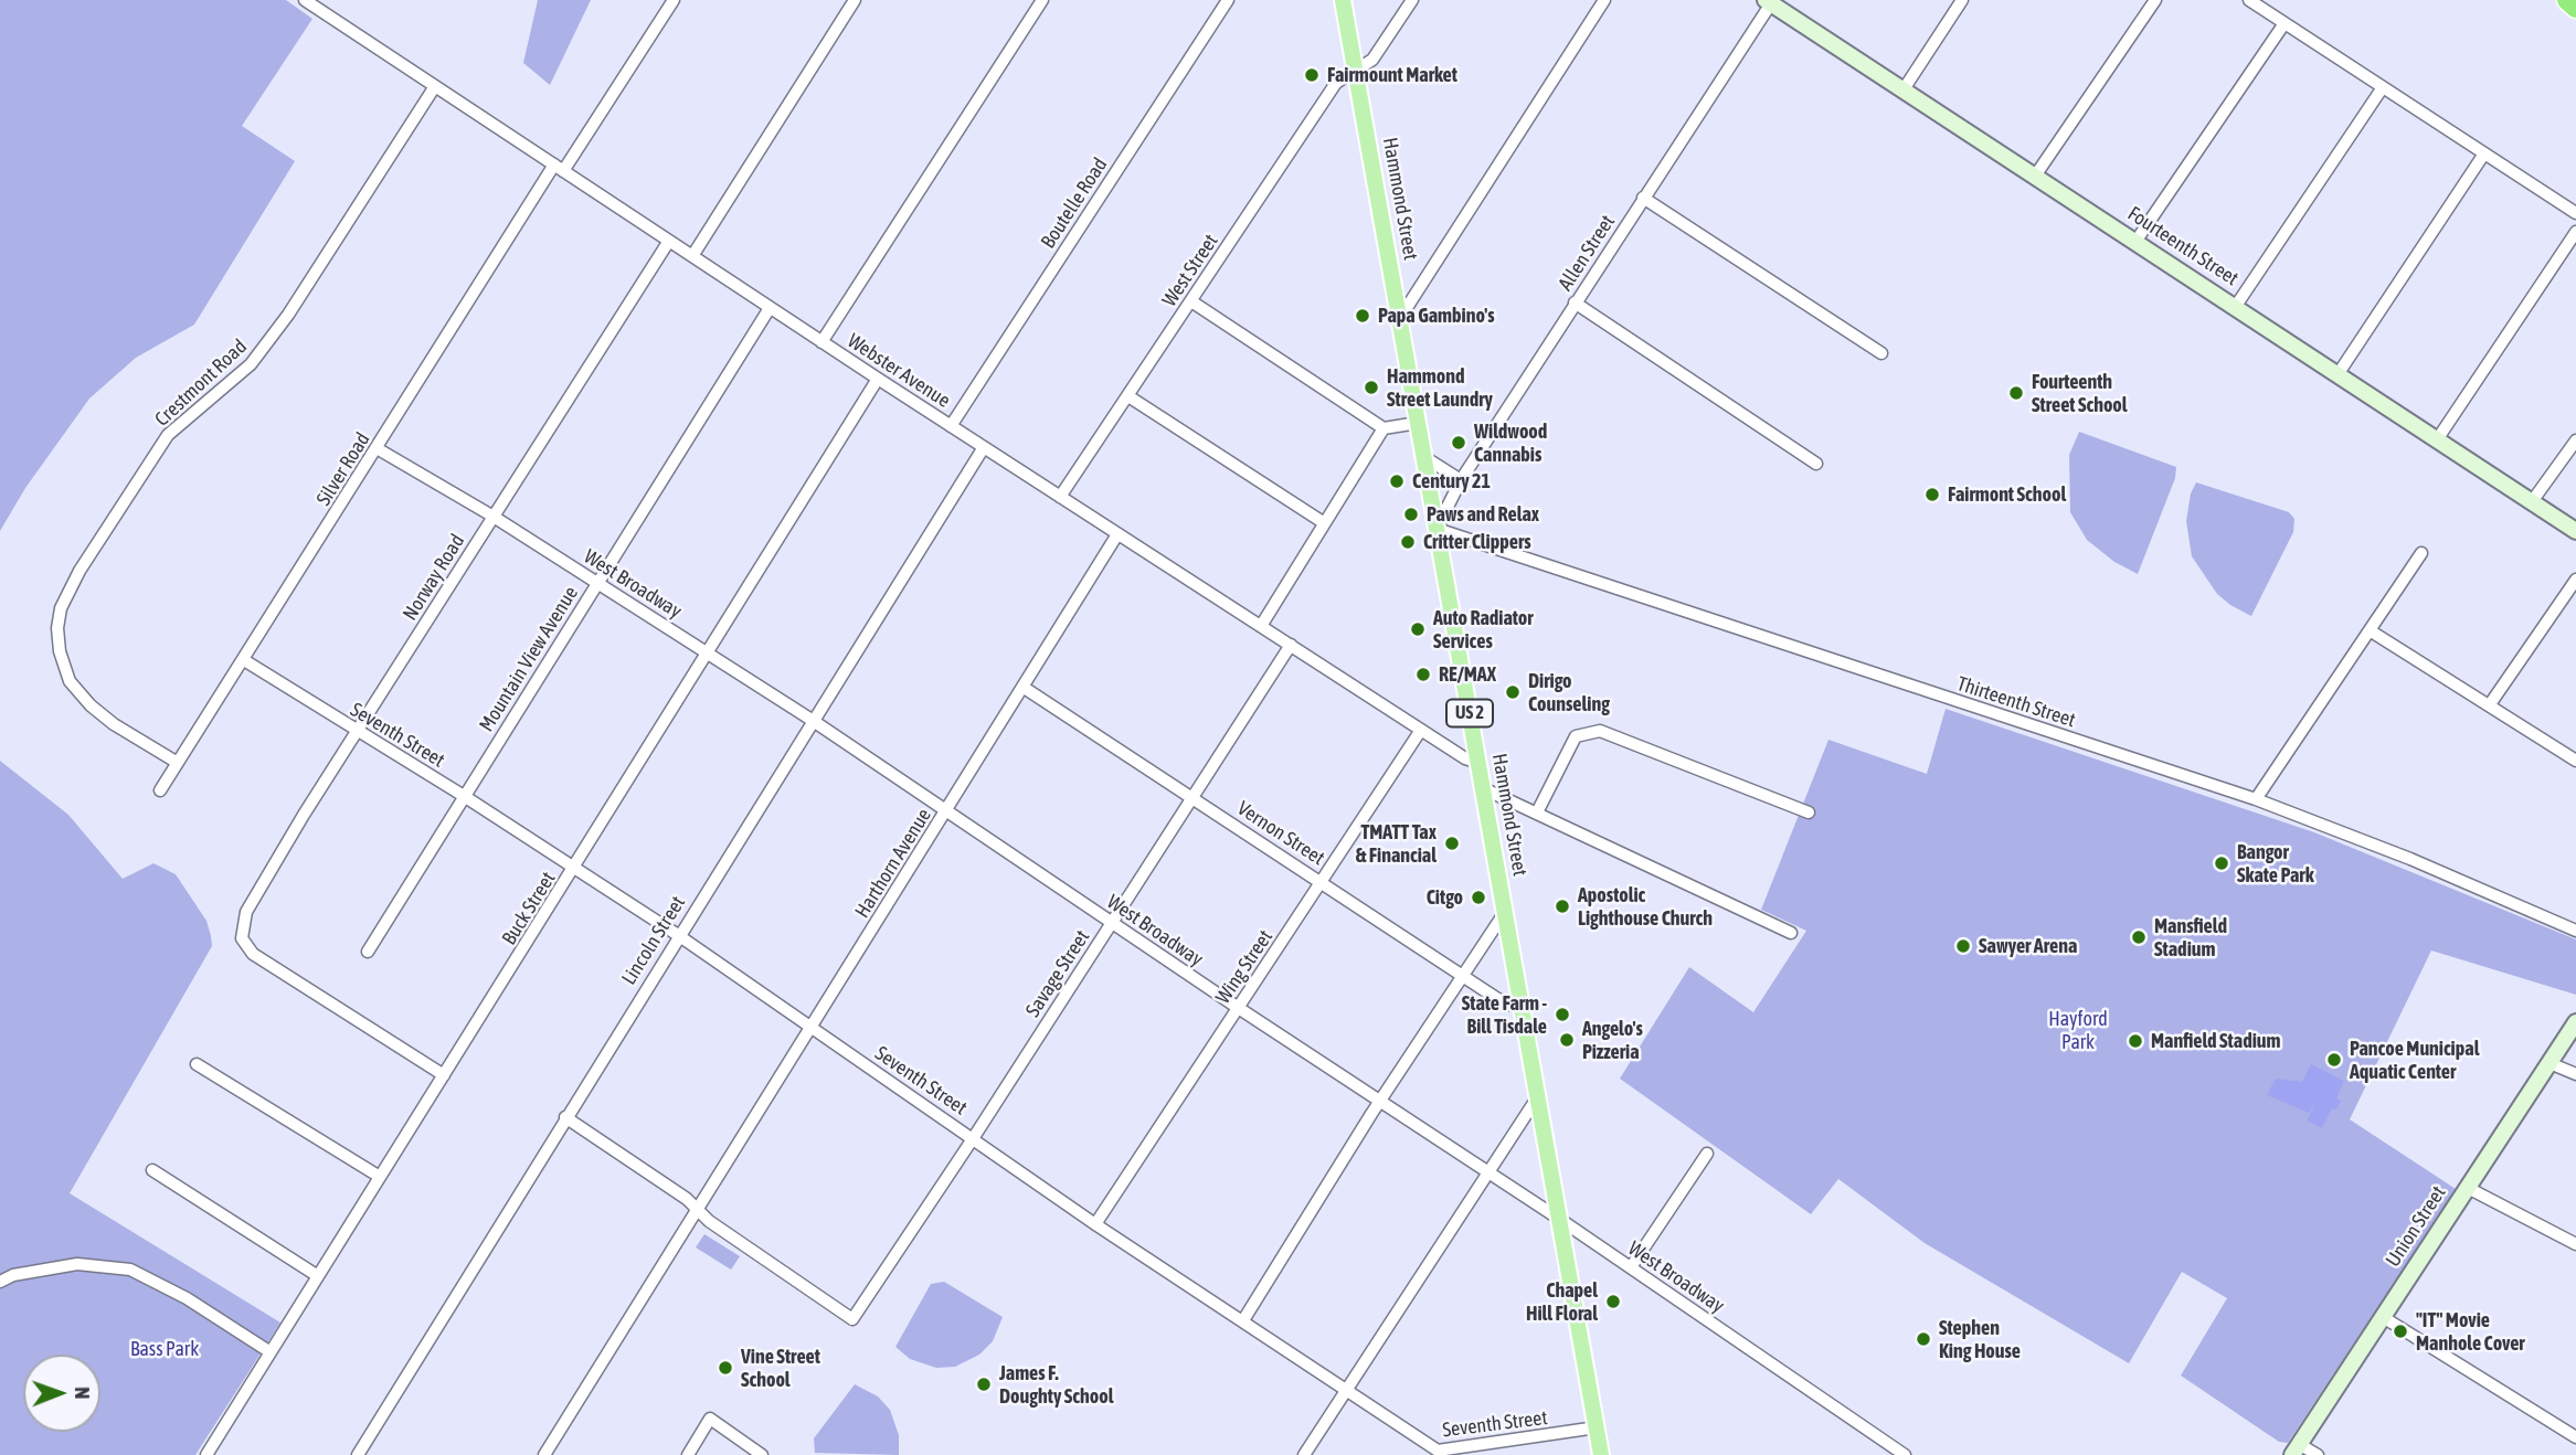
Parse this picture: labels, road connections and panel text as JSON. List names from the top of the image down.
{
  "streets": {
    "main road": ["Hammond Street", "US 2"],
    "street": [
      "Boutelle Road",
      "Fourteenth Street",
      "Allen Street",
      "West Street",
      "Webster Avenue",
      "Crestmont Road",
      "Silver Road",
      "Norway Road",
      "West Broadway",
      "Mountain View Avenue",
      "Thirteenth Street",
      "Seventh Street",
      "Vernon Street",
      "Harthorn Avenue",
      "Buck Street",
      "Lincoln Street",
      "Wing Street",
      "Savage Street",
      "Union Street"
    ]
  },
  "crossings": [
    ["Hammond Street", "Allen Street"],
    ["Hammond Street", "West Street"],
    ["Hammond Street", "Webster Avenue"],
    ["Hammond Street", "West Broadway"],
    ["Hammond Street", "Thirteenth Street"],
    ["Hammond Street", "Seventh Street"],
    ["Hammond Street", "Vernon Street"],
    ["Boutelle Road", "Webster Avenue"],
    ["Fourteenth Street", "Allen Street"],
    ["Allen Street", "Thirteenth Street"],
    ["West Street", "Webster Avenue"],
    ["Webster Avenue", "Crestmont Road"],
    ["Webster Avenue", "Silver Road"],
    ["Webster Avenue", "Norway Road"],
    ["Webster Avenue", "Mountain View Avenue"],
    ["Webster Avenue", "Harthorn Avenue"],
    ["Webster Avenue", "Buck Street"],
    ["Webster Avenue", "Lincoln Street"],
    ["Webster Avenue", "Wing Street"],
    ["Webster Avenue", "Savage Street"],
    ["Crestmont Road", "Silver Road"],
    ["Silver Road", "West Broadway"],
    ["Silver Road", "Seventh Street"],
    ["Norway Road", "West Broadway"],
    ["Norway Road", "Seventh Street"],
    ["Norway Road", "Buck Street"],
    ["West Broadway", "Mountain View Avenue"],
    ["West Broadway", "Harthorn Avenue"],
    ["West Broadway", "Buck Street"],
    ["West Broadway", "Lincoln Street"],
    ["West Broadway", "Wing Street"],
    ["West Broadway", "Savage Street"],
    ["Mountain View Avenue", "Seventh Street"],
    ["Seventh Street", "Harthorn Avenue"],
    ["Seventh Street", "Buck Street"],
    ["Seventh Street", "Lincoln Street"],
    ["Seventh Street", "Wing Street"],
    ["Seventh Street", "Savage Street"],
    ["Vernon Street", "Harthorn Avenue"],
    ["Vernon Street", "Wing Street"],
    ["Vernon Street", "Savage Street"],
    ["Harthorn Avenue", "Savage Street"]
  ],
  "parks": ["Hayford Park", "Bass Park"],
  "places": [
    "Fairmount Market",
    "Papa Gambino's",
    "Hammond Street Laundry",
    "Fourteenth Street School",
    "Wildwood Cannabis",
    "Century 21",
    "Fairmont School",
    "Paws and Relax",
    "Critter Clippers",
    "Auto Radiator Services",
    "RE/MAX",
    "Dirigo Counseling",
    "TMATT Tax & Financial",
    "Bangor Skate Park",
    "Citgo",
    "Apostolic Lighthouse Church",
    "Mansfield Stadium",
    "Sawyer Arena",
    "State Farm - Bill Tisdale",
    "Angelo's Pizzeria",
    "Manfield Stadium",
    "Pancoe Municipal Aquatic Center",
    "Chapel Hill Floral",
    "\"IT\" Movie Manhole Cover",
    "Stephen King House",
    "Vine Street School",
    "James F. Doughty School"
  ],
  "north": "right"
}
